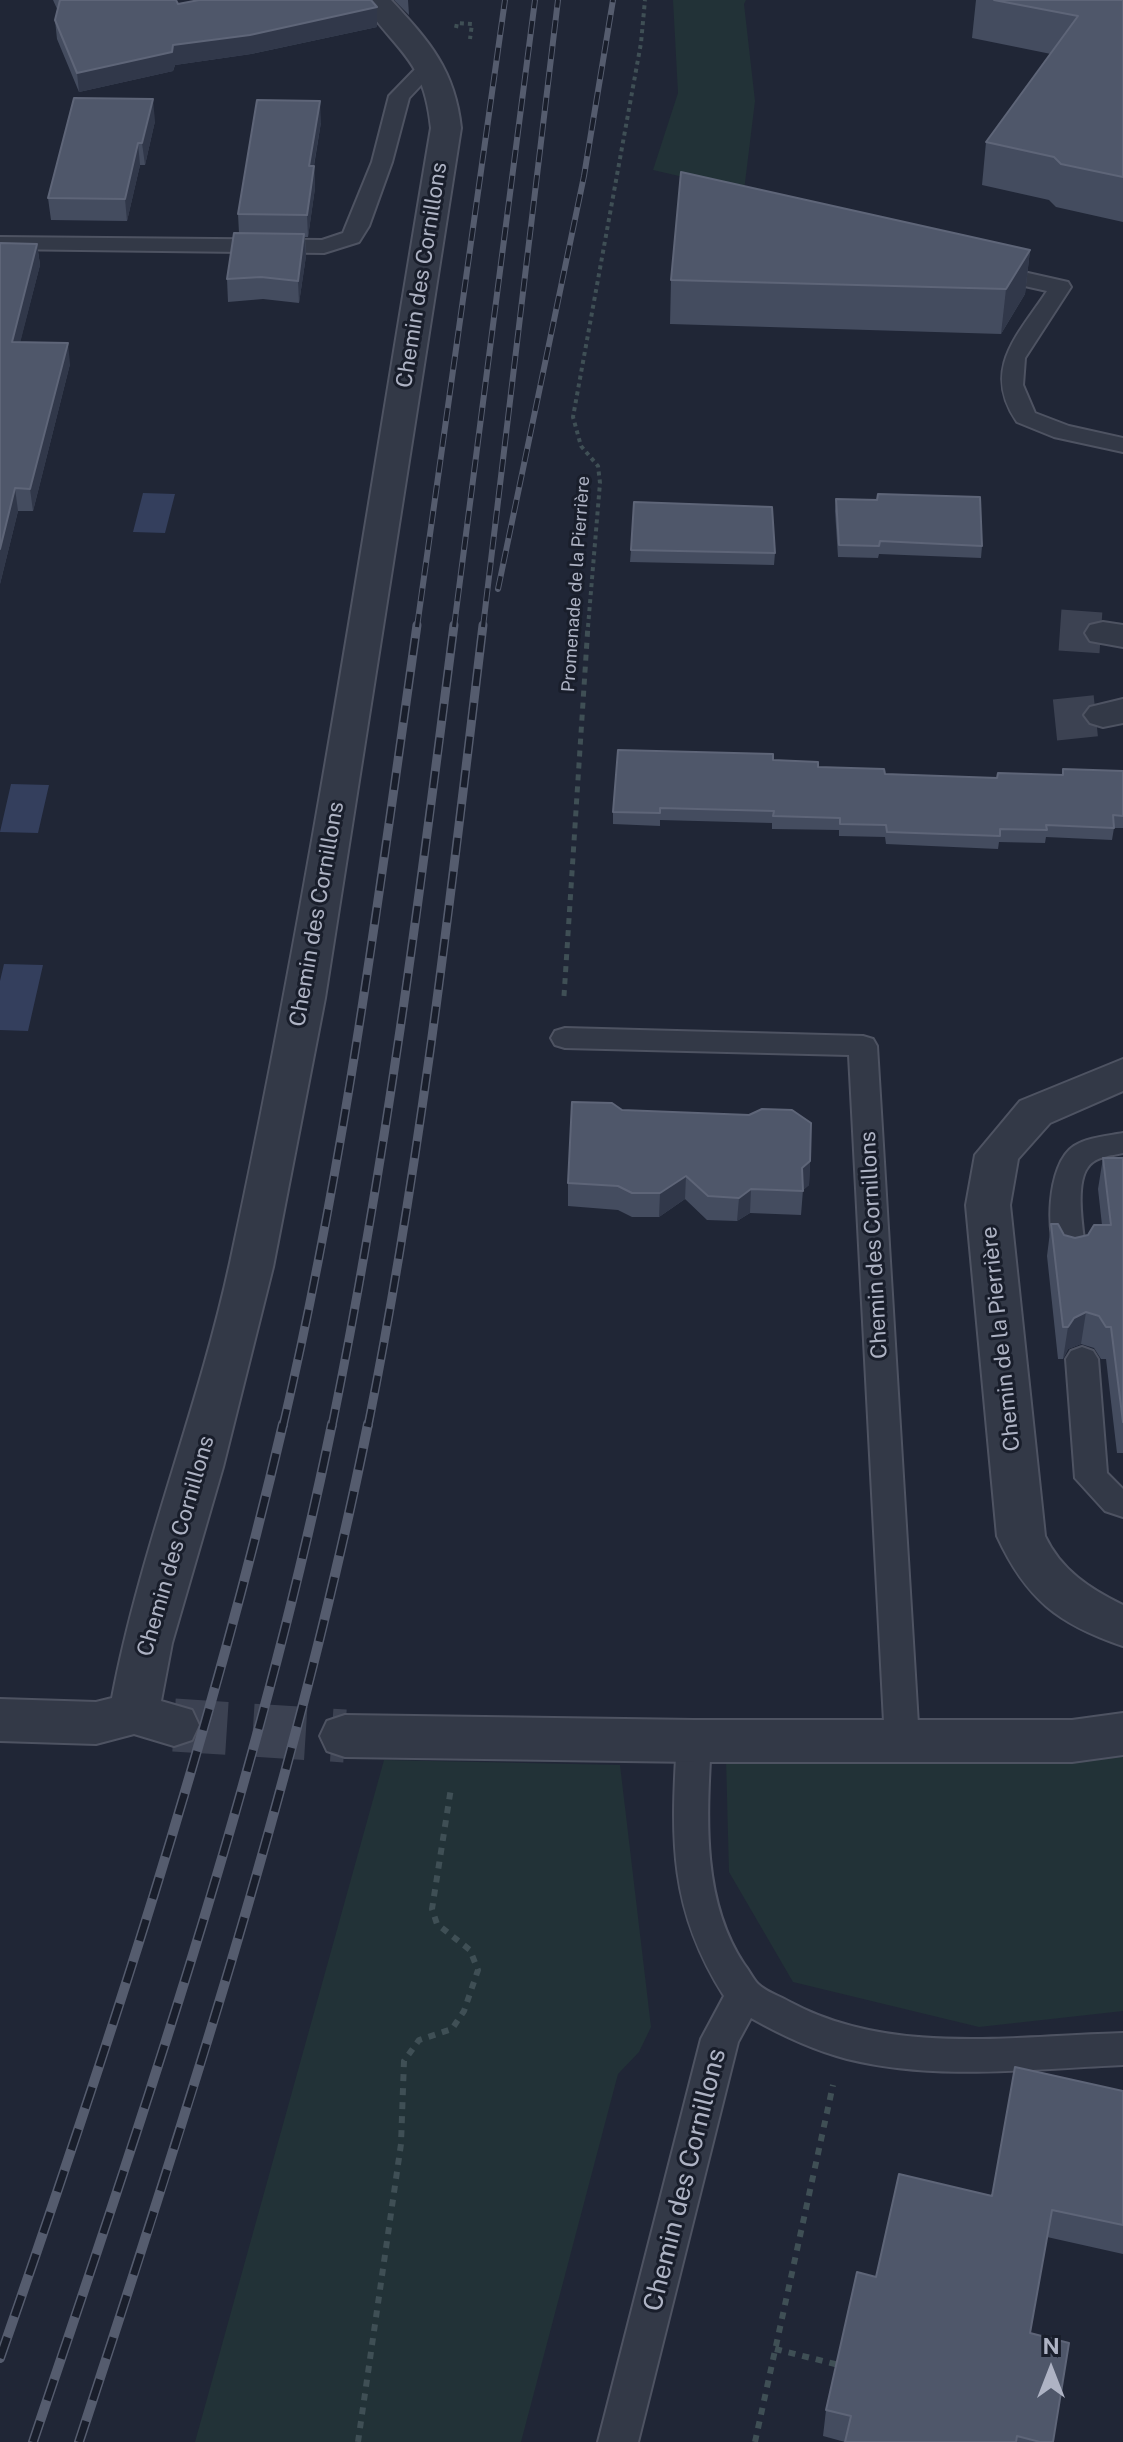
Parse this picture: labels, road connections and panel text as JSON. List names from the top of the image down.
{
  "streets": {
    "street": ["Chemin des Cornillons", "Chemin de la Pierrière"],
    "path": ["Promenade de la Pierrière"]
  },
  "crossings": [
    ["Chemin des Cornillons", "Promenade de la Pierrière"]
  ],
  "north": "top"
}
